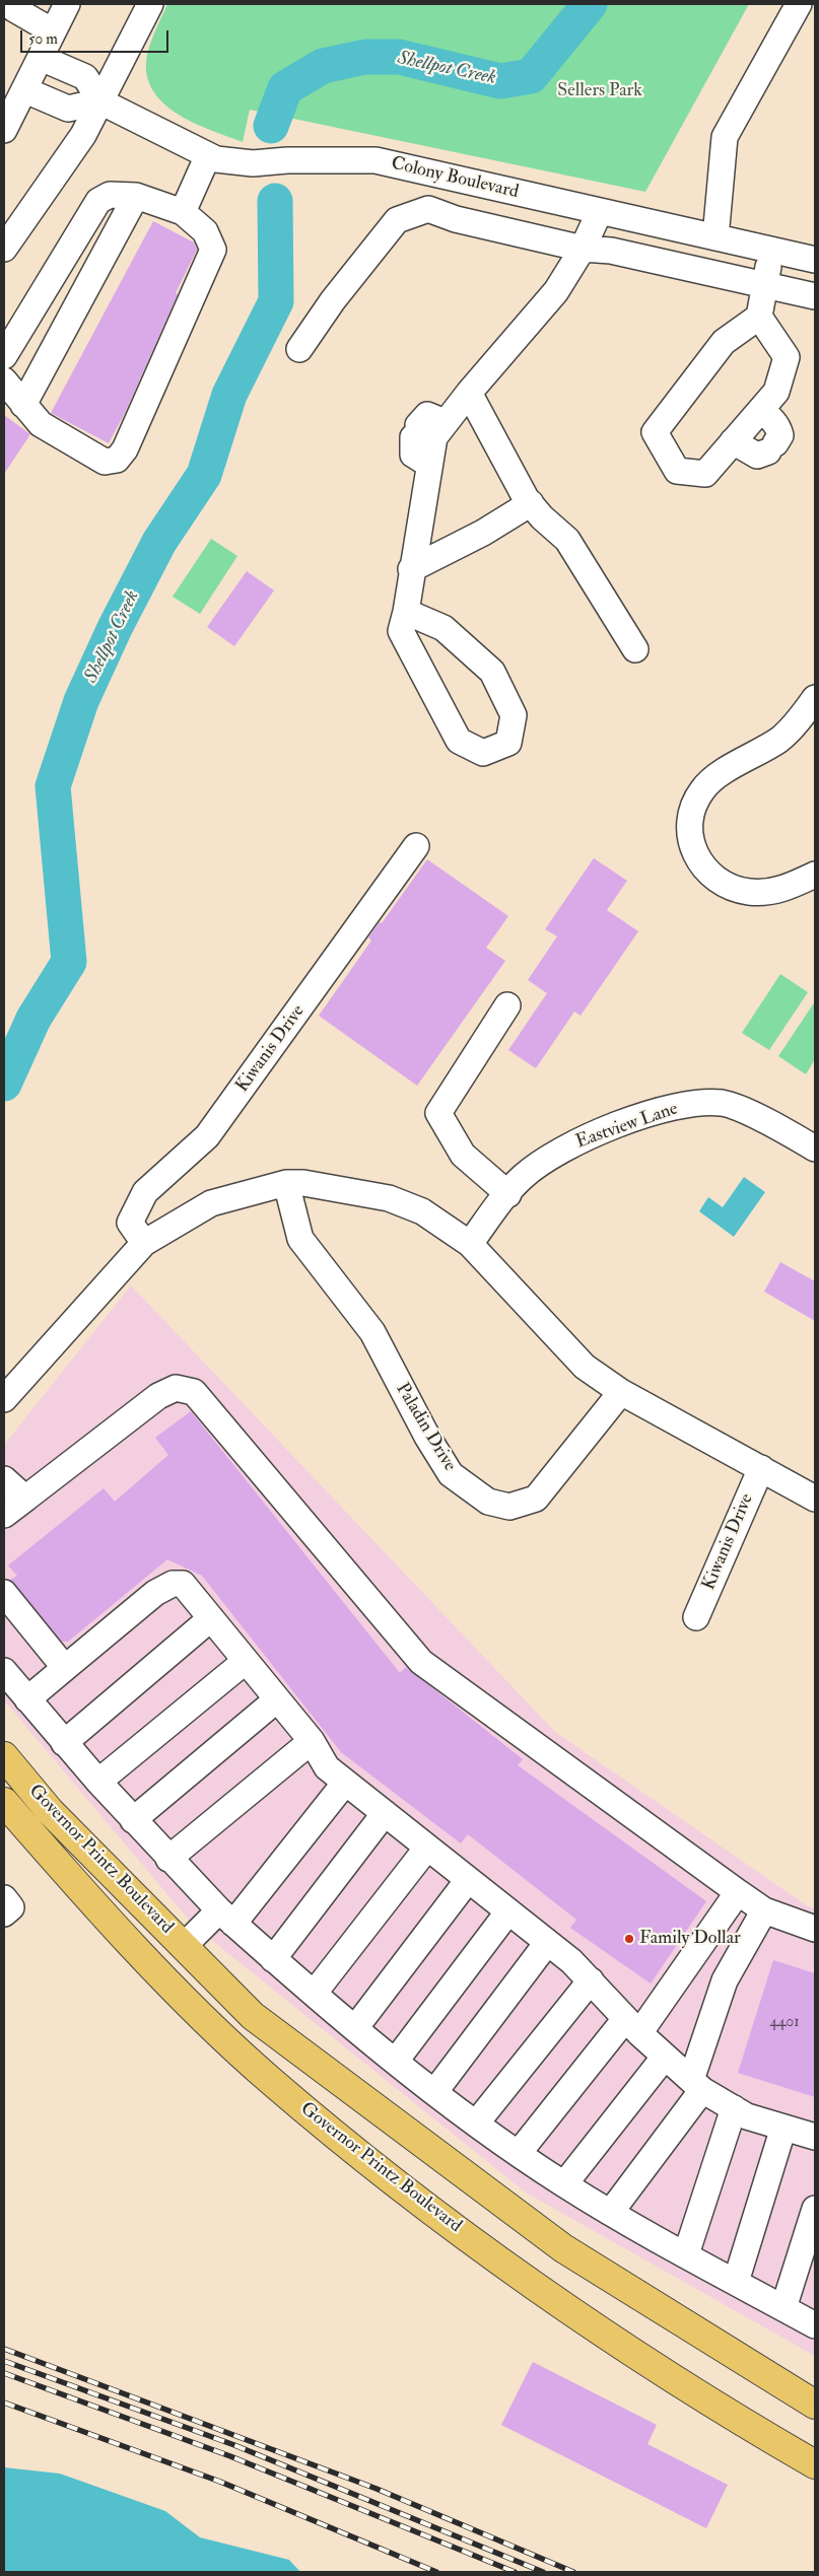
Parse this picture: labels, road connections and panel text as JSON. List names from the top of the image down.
{
  "streets": {
    "main road": ["Governor Printz Boulevard"],
    "street": [
      "Colony Boulevard",
      "Kiwanis Drive",
      "Eastview Lane",
      "Paladin Drive"
    ]
  },
  "water": ["Shellpot Creek"],
  "parks": ["Sellers Park"],
  "places": ["Family Dollar"],
  "house_numbers": ["4401"],
  "scale_bar": "50 m"
}
